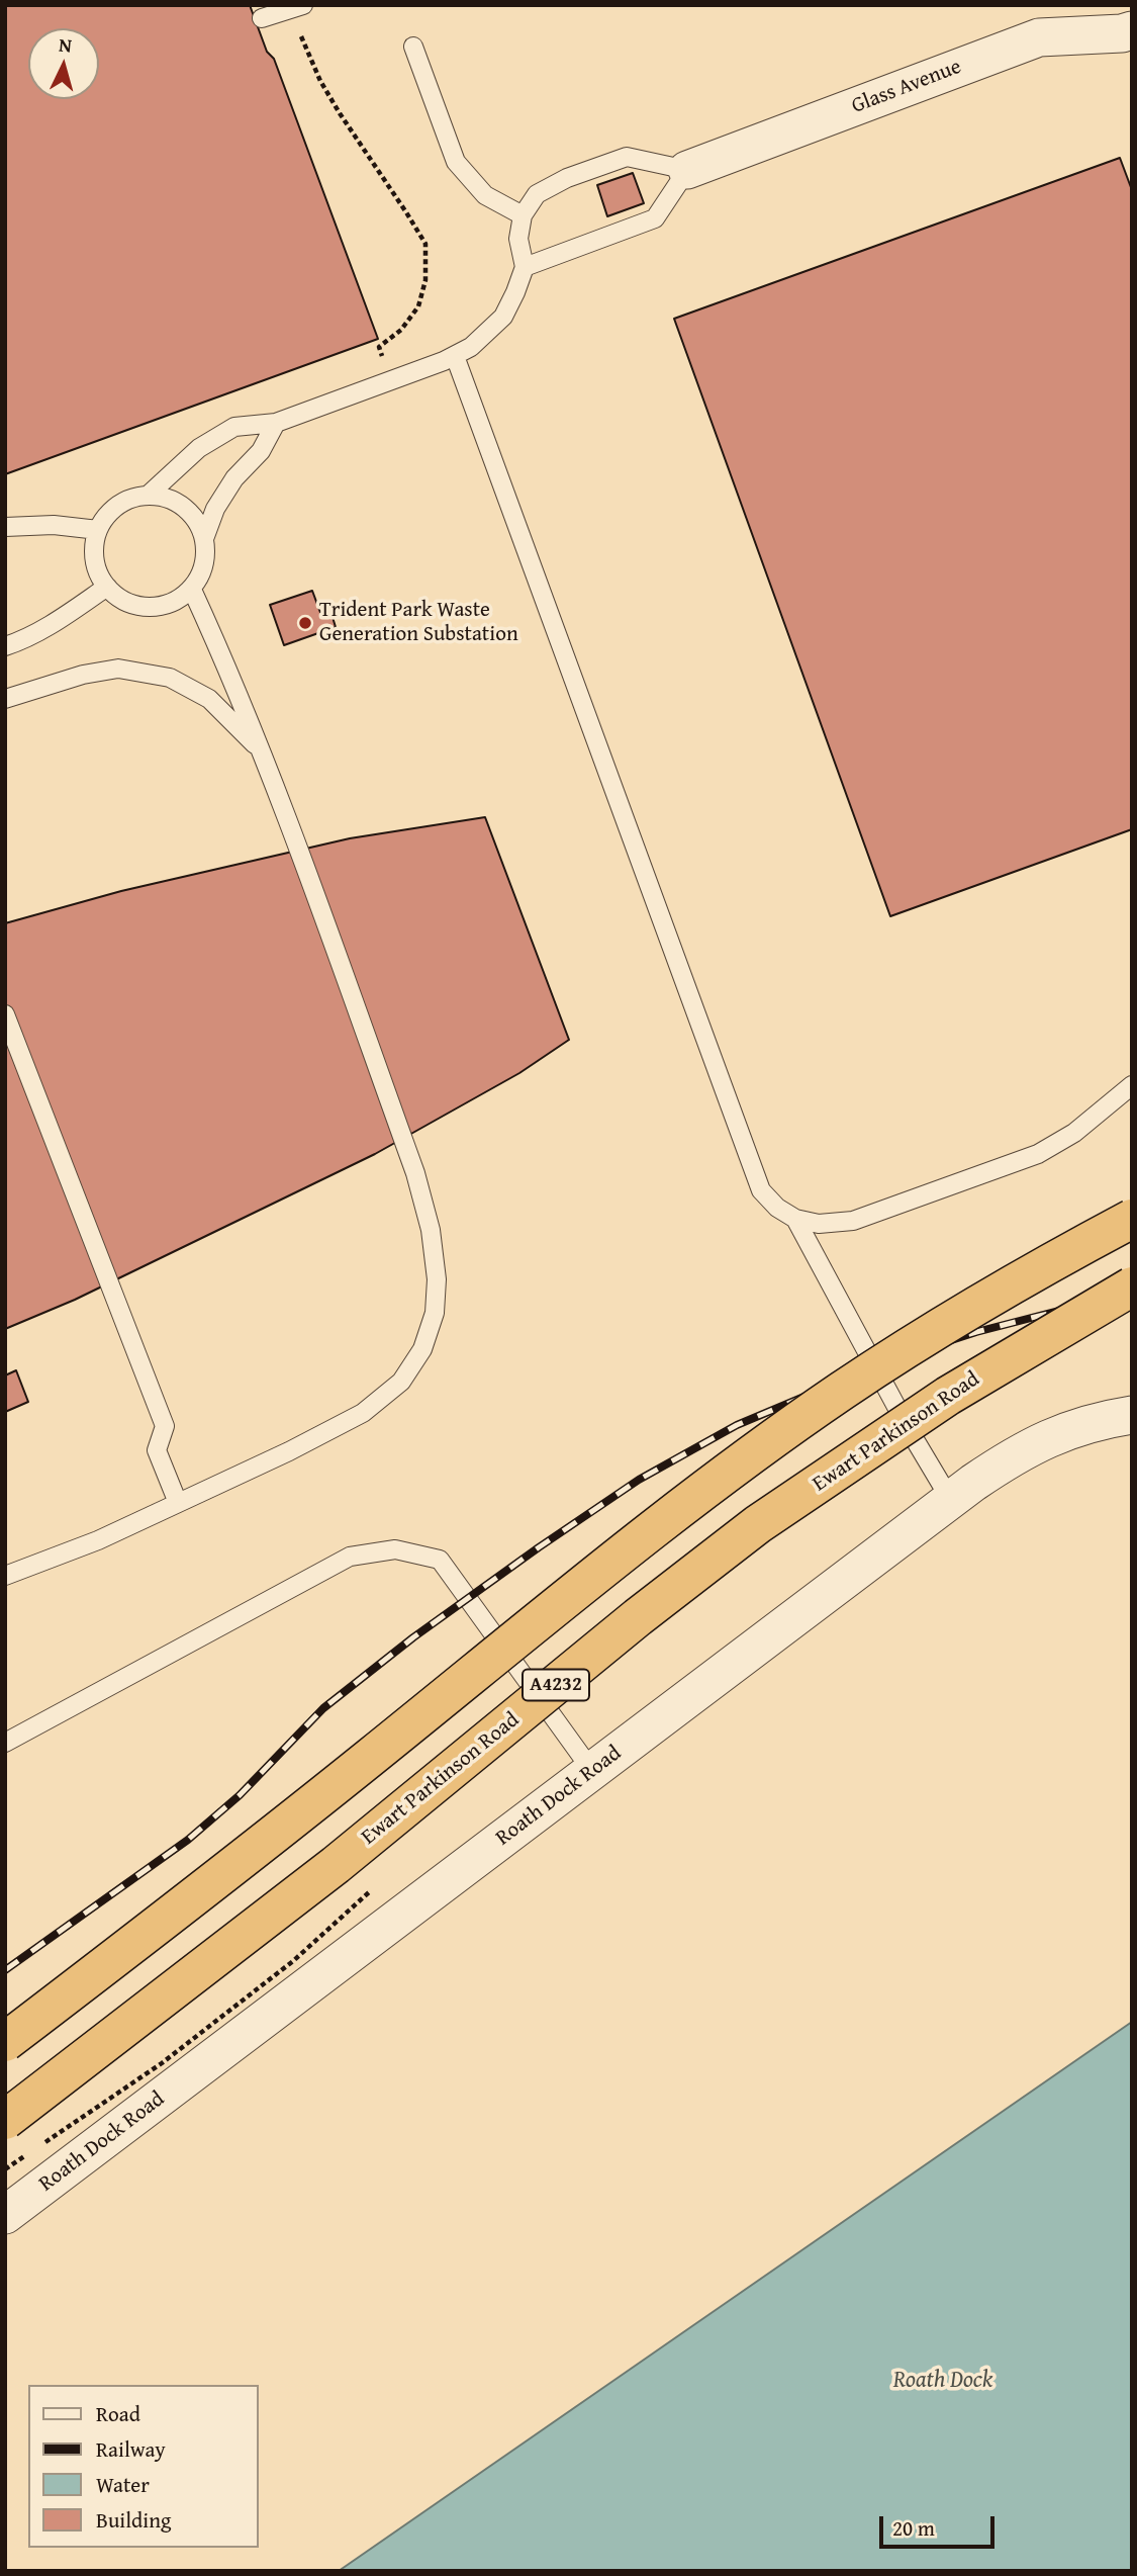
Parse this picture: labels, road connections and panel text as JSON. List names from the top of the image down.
{
  "streets": {
    "main road": ["Ewart Parkinson Road", "A4232"],
    "street": ["Glass Avenue", "Roath Dock Road"]
  },
  "water": ["Roath Dock"],
  "places": ["Trident Park Waste Generation Substation"],
  "legend": [
    "Road",
    "Railway",
    "Water",
    "Building"
  ],
  "scale_bar": "20 m",
  "north": "top"
}
